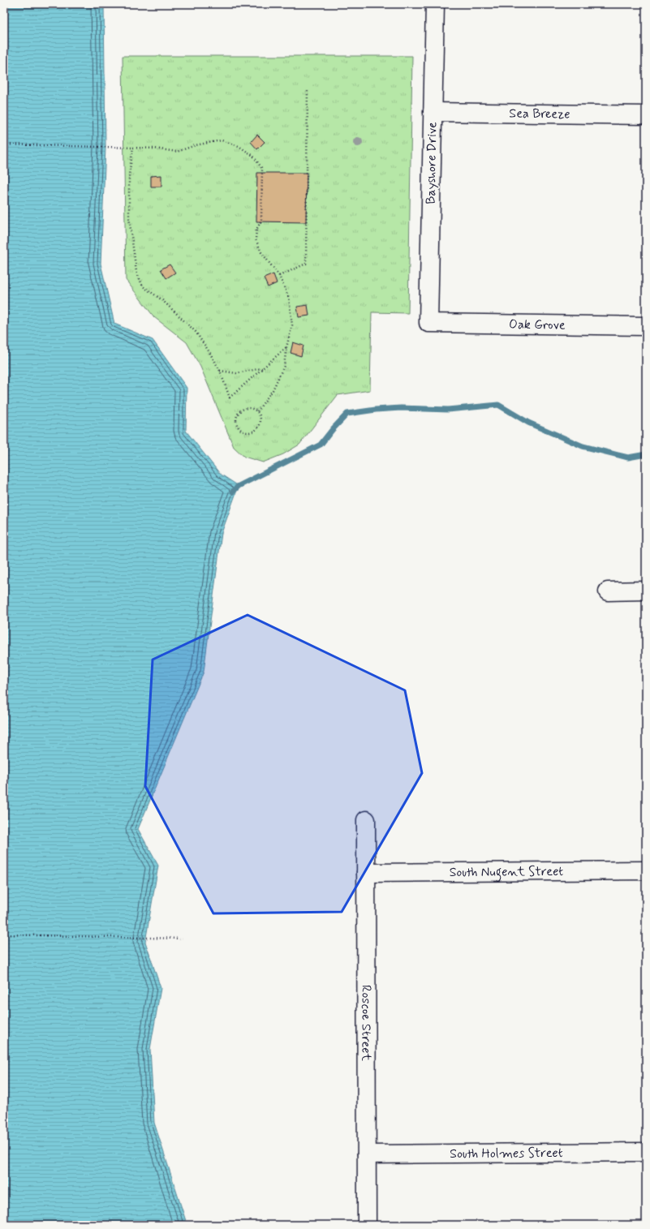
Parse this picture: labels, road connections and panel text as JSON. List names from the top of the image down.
{
  "streets": {
    "street": [
      "Sea Breeze",
      "Bayshore Drive",
      "Oak Grove",
      "South Nugent Street",
      "Roscoe Street",
      "South Holmes Street"
    ]
  },
  "crossings": [
    ["Sea Breeze", "Bayshore Drive"],
    ["Bayshore Drive", "Oak Grove"],
    ["South Nugent Street", "Roscoe Street"],
    ["Roscoe Street", "South Holmes Street"]
  ]
}
